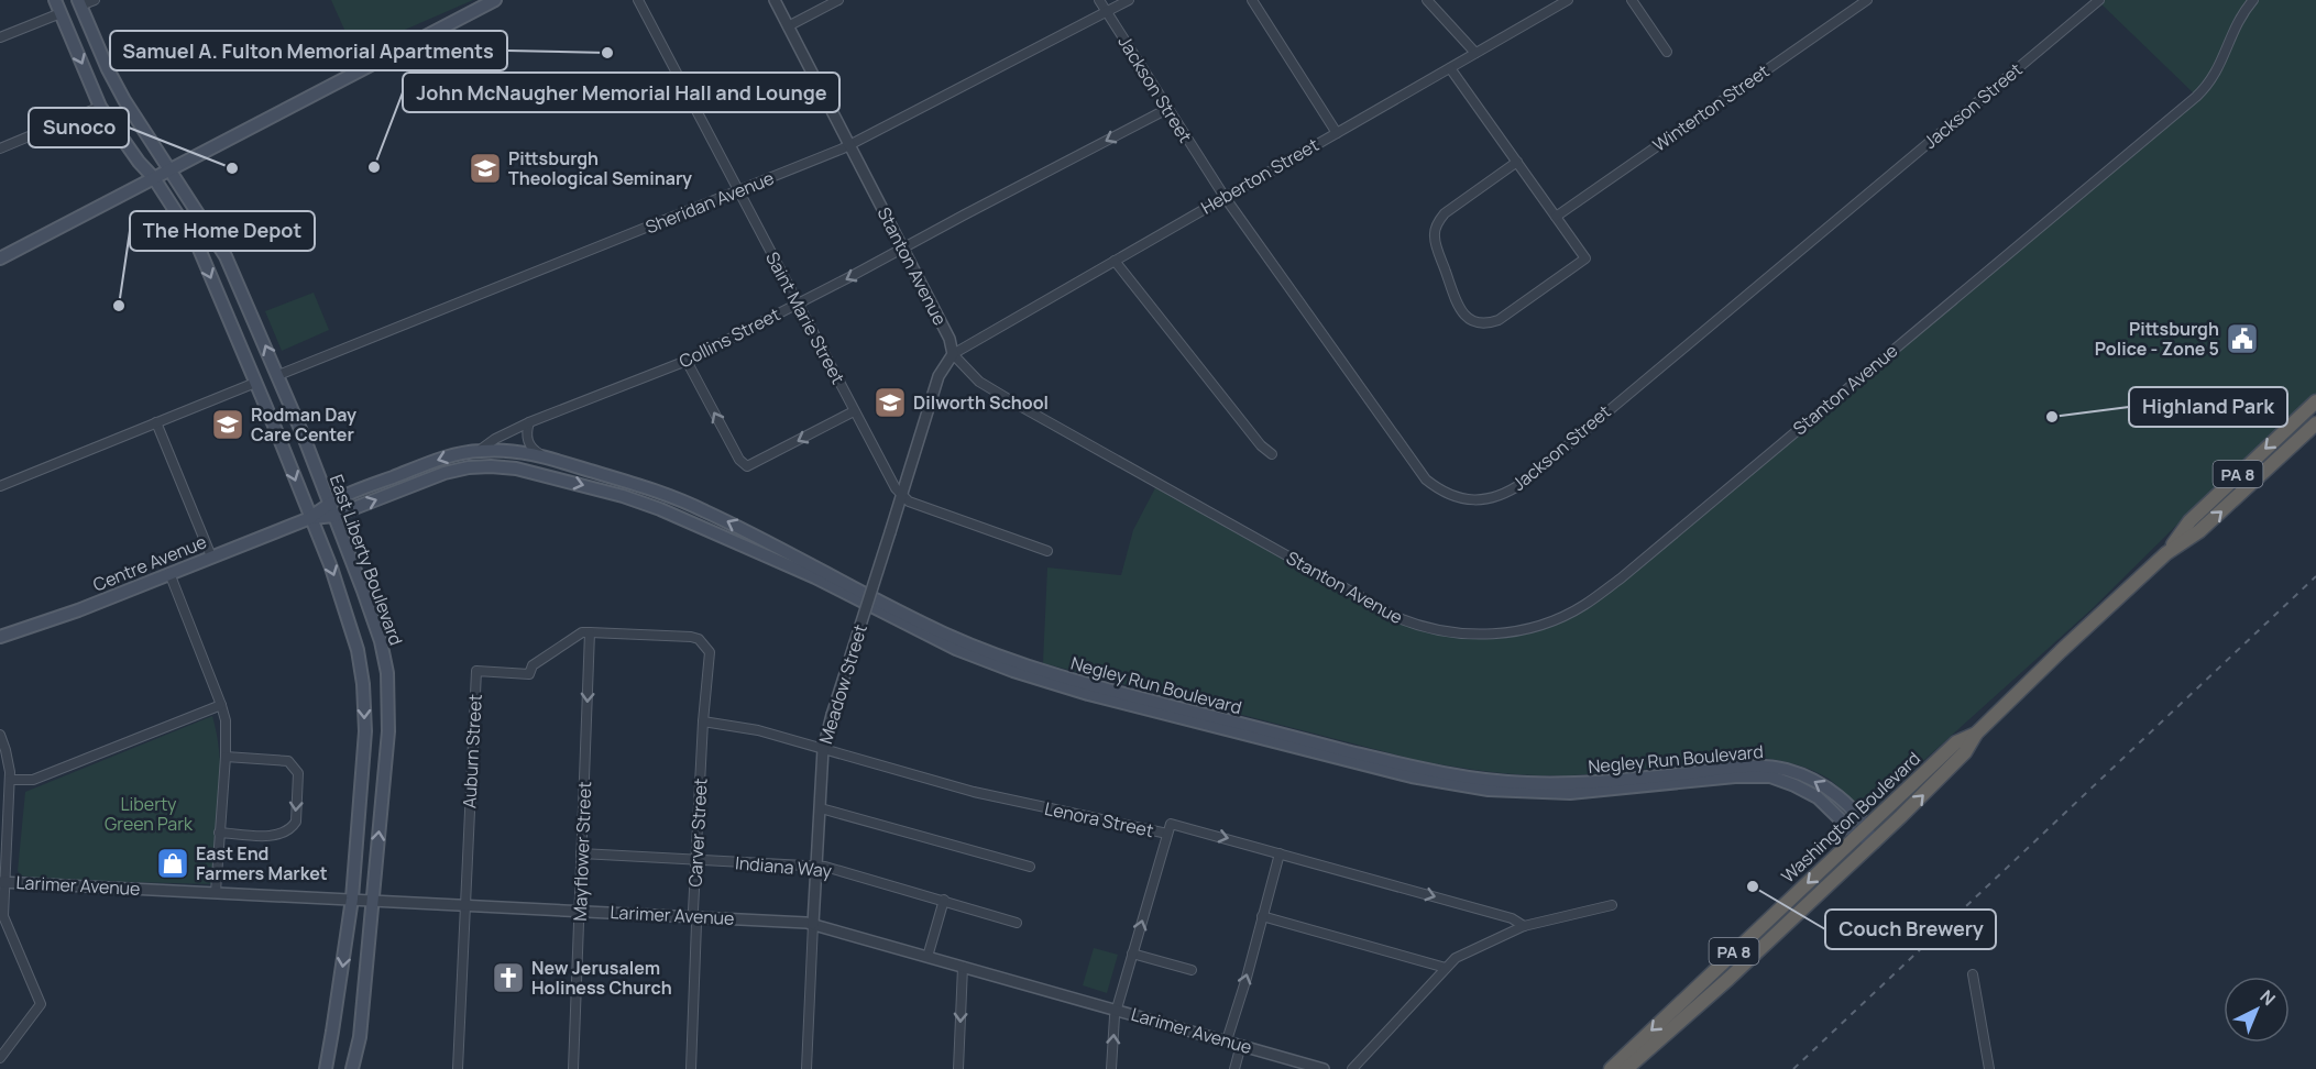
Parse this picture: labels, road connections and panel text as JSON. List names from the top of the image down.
{
  "streets": {
    "highway": ["PA 8", "Washington Boulevard"],
    "main road": ["East Liberty Boulevard", "Centre Avenue", "Negley Run Boulevard"],
    "street": [
      "Jackson Street",
      "Winterton Street",
      "Heberton Street",
      "Sheridan Avenue",
      "Stanton Avenue",
      "Saint Marie Street",
      "Collins Street",
      "Meadow Street",
      "Auburn Street",
      "Lenora Street",
      "Carver Street",
      "Mayflower Street",
      "Indiana Way",
      "Larimer Avenue"
    ]
  },
  "crossings": [
    ["Jackson Street", "Heberton Street"],
    ["Jackson Street", "Sheridan Avenue"],
    ["Jackson Street", "Collins Street"],
    ["Heberton Street", "Stanton Avenue"],
    ["Heberton Street", "Meadow Street"],
    ["Sheridan Avenue", "Stanton Avenue"],
    ["Sheridan Avenue", "Saint Marie Street"],
    ["Sheridan Avenue", "East Liberty Boulevard"],
    ["Stanton Avenue", "Collins Street"],
    ["Stanton Avenue", "Meadow Street"],
    ["Saint Marie Street", "Collins Street"],
    ["Saint Marie Street", "Meadow Street"],
    ["Collins Street", "Negley Run Boulevard"],
    ["East Liberty Boulevard", "Centre Avenue"],
    ["East Liberty Boulevard", "Negley Run Boulevard"],
    ["East Liberty Boulevard", "Larimer Avenue"],
    ["Centre Avenue", "Negley Run Boulevard"],
    ["Meadow Street", "Lenora Street"],
    ["Meadow Street", "Indiana Way"],
    ["Meadow Street", "Larimer Avenue"],
    ["Negley Run Boulevard", "Washington Boulevard"],
    ["Auburn Street", "Carver Street"],
    ["Auburn Street", "Mayflower Street"],
    ["Auburn Street", "Larimer Avenue"],
    ["Lenora Street", "Carver Street"],
    ["Carver Street", "Indiana Way"],
    ["Carver Street", "Larimer Avenue"],
    ["Mayflower Street", "Indiana Way"],
    ["Mayflower Street", "Larimer Avenue"]
  ],
  "one_way": ["Collins Street", "Mayflower Street"],
  "parks": ["Liberty Green Park"],
  "places": {
    "other": [
      "Samuel A. Fulton Memorial Apartments",
      "John McNaugher Memorial Hall and Lounge",
      "Sunoco",
      "The Home Depot",
      "Highland Park",
      "Couch Brewery"
    ],
    "school or university": ["Pittsburgh Theological Seminary", "Dilworth School", "Rodman Day Care Center"],
    "public building": ["Pittsburgh Police - Zone 5"],
    "shop": ["East End Farmers Market"],
    "church": ["New Jerusalem Holiness Church"]
  },
  "north": "top right"
}
